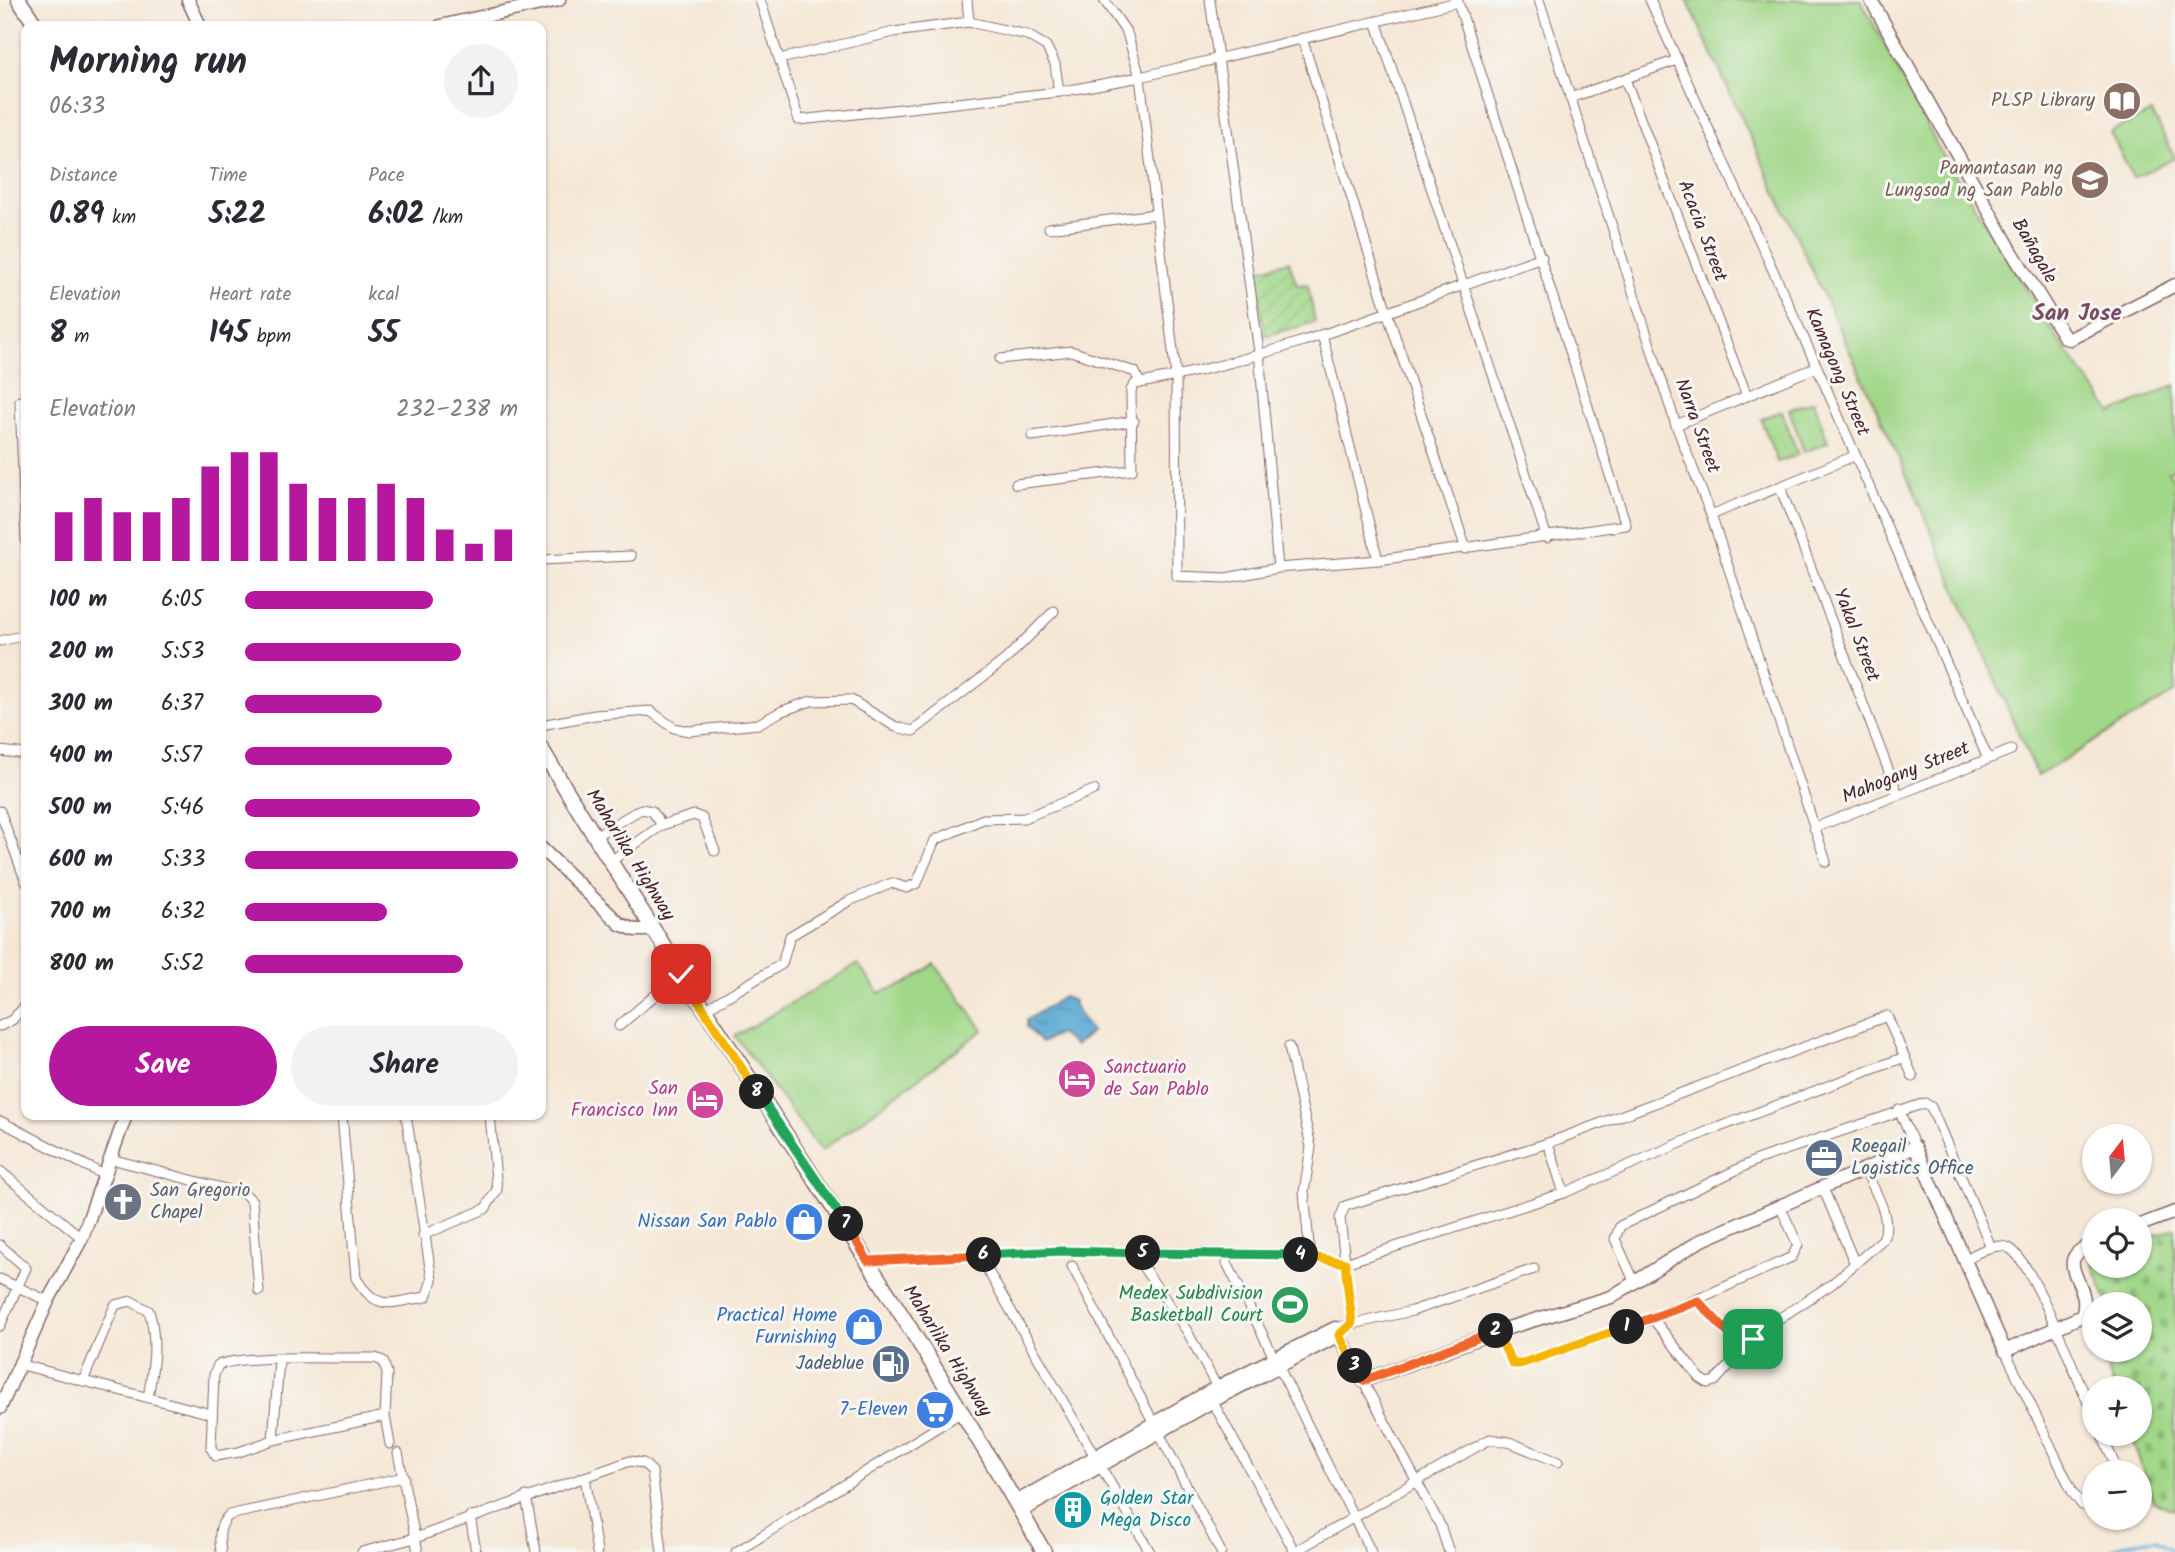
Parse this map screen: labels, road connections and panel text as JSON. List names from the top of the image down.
{
  "streets": {
    "main road": ["Maharlika Highway"],
    "street": [
      "Acacia Street",
      "Bañagale",
      "Kamagong Street",
      "Narra Street",
      "Yakal Street",
      "Mahogany Street"
    ]
  },
  "crossings": [
    ["Kamagong Street", "Mahogany Street"],
    ["Narra Street", "Mahogany Street"],
    ["Yakal Street", "Mahogany Street"]
  ],
  "districts": ["San Jose"],
  "places": {
    "library": ["PLSP Library"],
    "school or university": ["Pamantasan ng Lungsod ng San Pablo"],
    "hotel": ["Sanctuario de San Pablo", "San Francisco Inn"],
    "office": ["Roegail Logistics Office"],
    "church": ["San Gregorio Chapel"],
    "shop": ["Nissan San Pablo", "Practical Home Furnishing"],
    "sports": ["Medex Subdivision Basketball Court"],
    "fuel station": ["Jadeblue"],
    "supermarket": ["7-Eleven"],
    "building": ["Golden Star Mega Disco"]
  },
  "north": "top",
  "page": {
    "heading": ["Morning run", "06:33"],
    "stats": [
      ["Distance", "0.89 km"],
      ["Time", "5:22"],
      ["Pace", "6:02 /km"],
      ["Elevation", "8 m"],
      ["Heart rate", "145 bpm"],
      ["kcal", "55"]
    ],
    "chart": ["Elevation", "232–238 m"],
    "list": [
      {
        "name": "100 m",
        "note": "6:05"
      },
      {
        "name": "200 m",
        "note": "5:53"
      },
      {
        "name": "300 m",
        "note": "6:37"
      },
      {
        "name": "400 m",
        "note": "5:57"
      },
      {
        "name": "500 m",
        "note": "5:46"
      },
      {
        "name": "600 m",
        "note": "5:33"
      },
      {
        "name": "700 m",
        "note": "6:32"
      },
      {
        "name": "800 m",
        "note": "5:52"
      }
    ],
    "buttons": ["Save", "Share"],
    "pins": [
      "8",
      "7",
      "5",
      "4",
      "6",
      "1",
      "2",
      "3"
    ],
    "map_buttons": ["+", "−"]
  }
}
